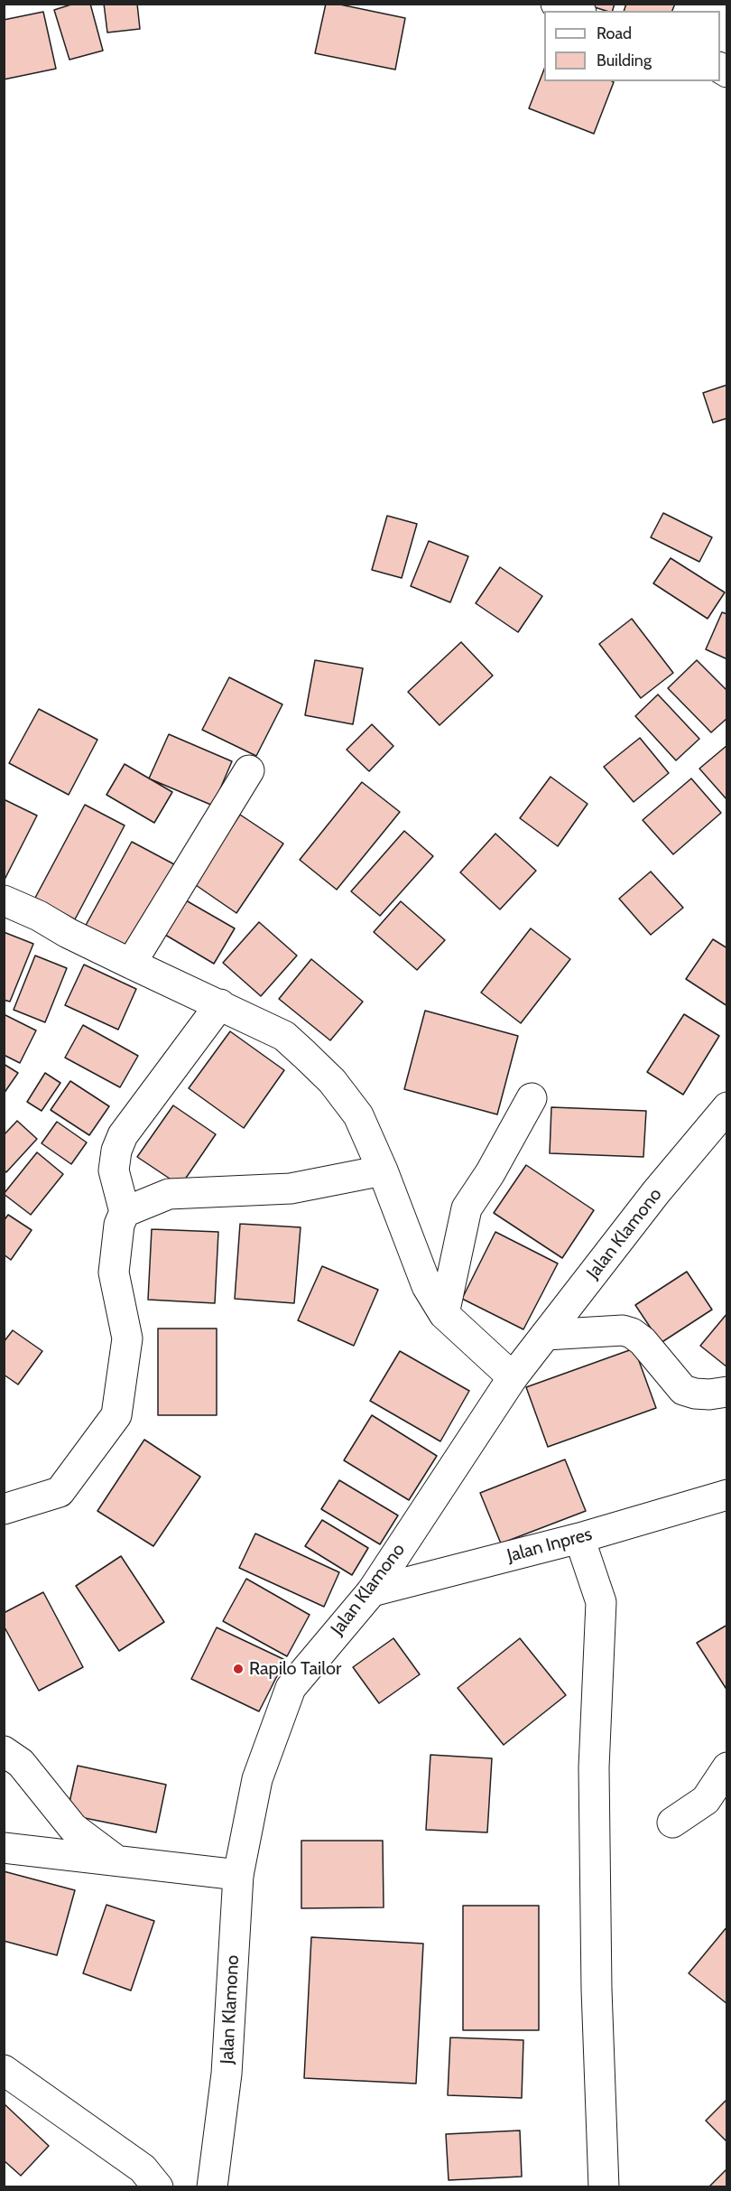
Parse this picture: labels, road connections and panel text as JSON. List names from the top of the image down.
{
  "streets": {
    "street": ["Jalan Klamono", "Jalan Inpres"]
  },
  "crossings": [
    ["Jalan Klamono", "Jalan Inpres"]
  ],
  "places": ["Rapilo Tailor"],
  "legend": ["Road", "Building"]
}
